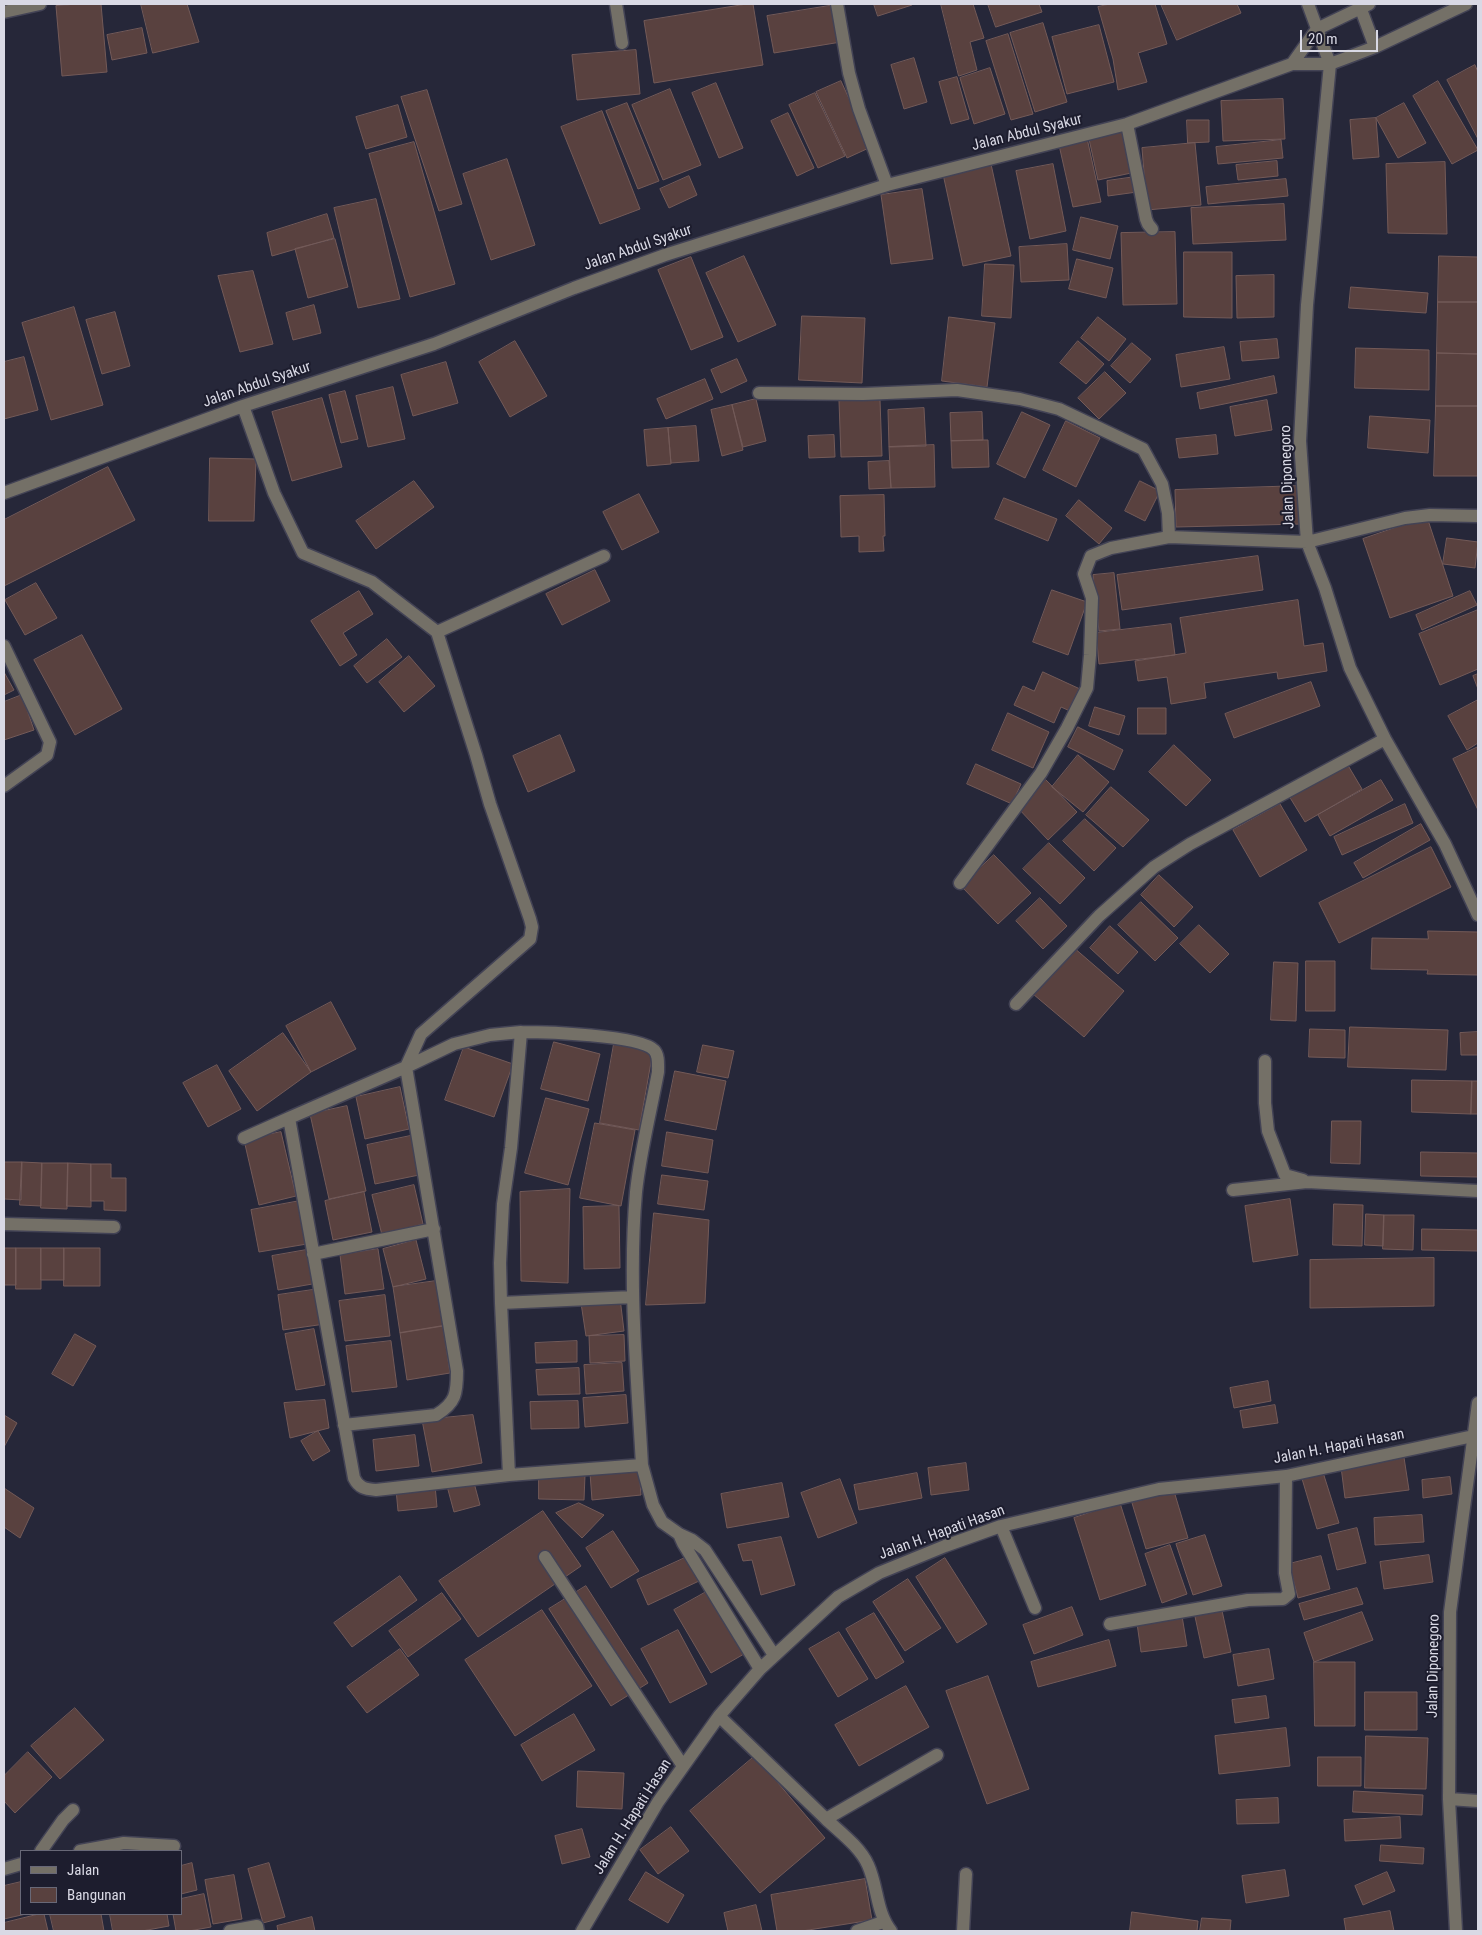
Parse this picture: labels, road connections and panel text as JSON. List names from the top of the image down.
{
  "streets": {
    "street": ["Jalan Abdul Syakur", "Jalan Diponegoro", "Jalan H. Hapati Hasan"]
  },
  "crossings": [
    ["Jalan Abdul Syakur", "Jalan Diponegoro"],
    ["Jalan Diponegoro", "Jalan H. Hapati Hasan"]
  ],
  "legend": ["Jalan", "Bangunan"],
  "scale_bar": "20 m"
}
